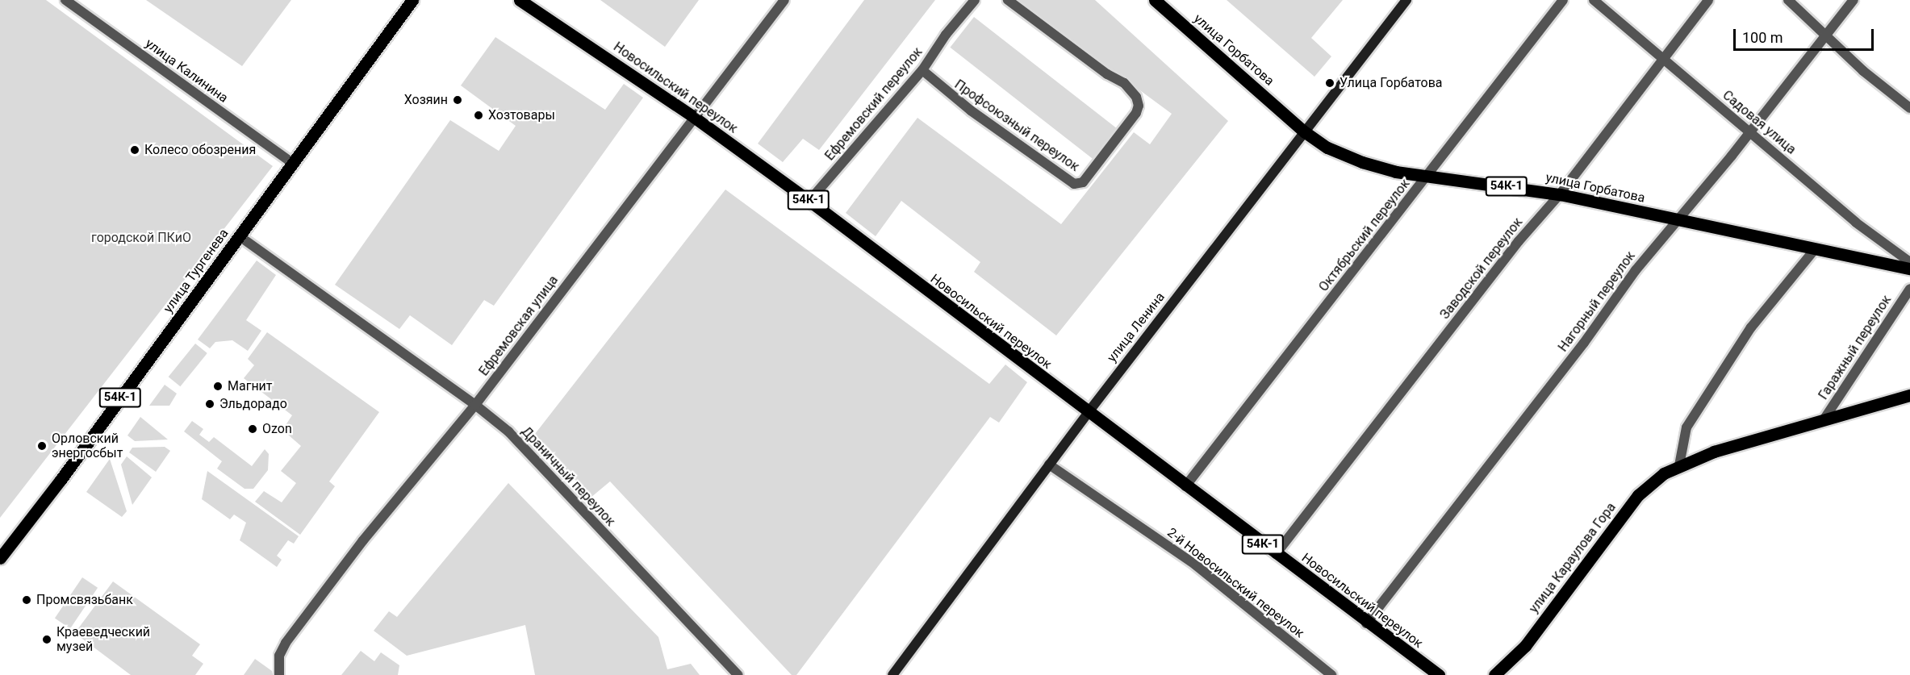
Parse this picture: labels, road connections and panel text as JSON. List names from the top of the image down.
{
  "streets": {
    "main road": [
      "улица Горбатова",
      "Новосильский переулок",
      "54К-1",
      "улица Тургенева",
      "улица Ленина",
      "улица Караулова Гора"
    ],
    "street": [
      "улица Калинина",
      "Ефремовский переулок",
      "Садовая улица",
      "Профсоюзный переулок",
      "Октябрьский переулок",
      "Заводской переулок",
      "Нагорный переулок",
      "Ефремовская улица",
      "Гаражный переулок",
      "Драничный переулок",
      "2-й Новосильский переулок"
    ]
  },
  "crossings": [
    ["улица Горбатова", "Октябрьский переулок"],
    ["улица Горбатова", "Заводской переулок"],
    ["улица Горбатова", "Нагорный переулок"],
    ["улица Горбатова", "улица Ленина"],
    ["улица Калинина", "улица Тургенева"],
    ["Новосильский переулок", "Ефремовский переулок"],
    ["Новосильский переулок", "Октябрьский переулок"],
    ["Новосильский переулок", "Заводской переулок"],
    ["Новосильский переулок", "Нагорный переулок"],
    ["Новосильский переулок", "Ефремовская улица"],
    ["Новосильский переулок", "улица Ленина"],
    ["Ефремовский переулок", "Профсоюзный переулок"],
    ["Садовая улица", "Заводской переулок"],
    ["Садовая улица", "Нагорный переулок"],
    ["улица Тургенева", "Драничный переулок"],
    ["Ефремовская улица", "Драничный переулок"],
    ["улица Ленина", "2-й Новосильский переулок"],
    ["Гаражный переулок", "улица Караулова Гора"]
  ],
  "parks": ["городской ПКиО"],
  "places": [
    "Улица Горбатова",
    "Хозяин",
    "Хозтовары",
    "Колесо обозрения",
    "Магнит",
    "Эльдорадо",
    "Ozon",
    "Орловский энергосбыт",
    "Промсвязьбанк",
    "Краеведческий музей"
  ],
  "scale_bar": "100 m"
}
